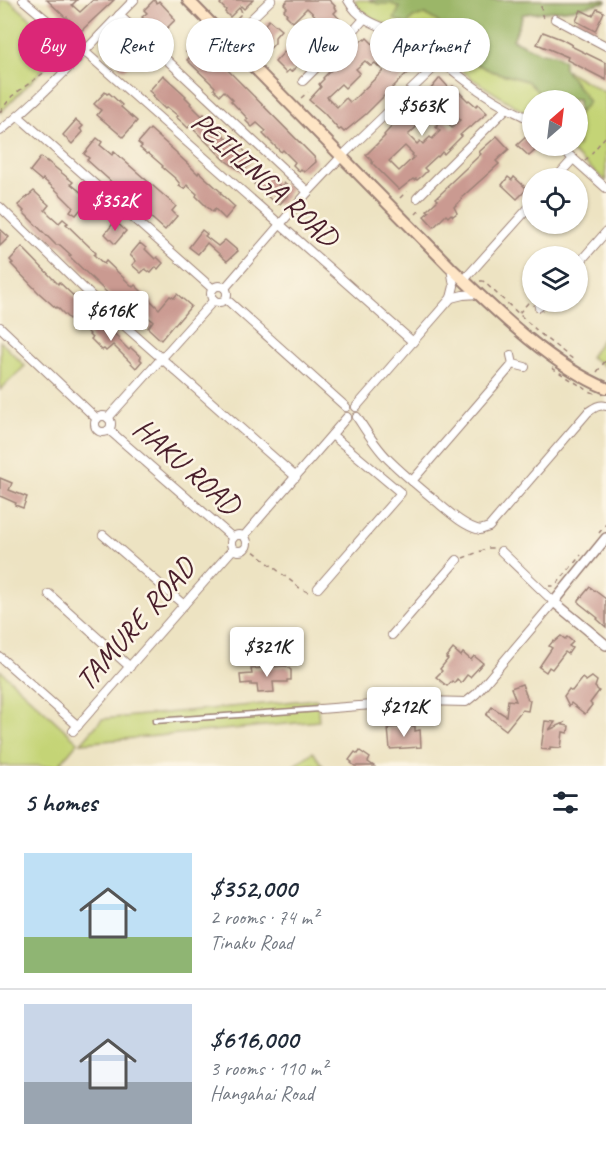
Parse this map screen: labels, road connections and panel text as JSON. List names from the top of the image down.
{
  "streets": {
    "street": ["PEIHINGA ROAD", "HAKU ROAD", "TAMURE ROAD"]
  },
  "crossings": [
    ["HAKU ROAD", "TAMURE ROAD"]
  ],
  "north": "top right",
  "page": {
    "chip": [
      "Buy",
      "Rent",
      "Filters",
      "New",
      "Apartment"
    ],
    "price": [
      "$563K",
      "$352K",
      "$616K",
      "$321K",
      "$212K"
    ],
    "heading": "5 homes",
    "list": [
      {
        "name": "$352,000",
        "note": "2 rooms · 74 m² · Tinaku Road"
      },
      {
        "name": "$616,000",
        "note": "3 rooms · 110 m² · Hangahai Road"
      }
    ]
  }
}
